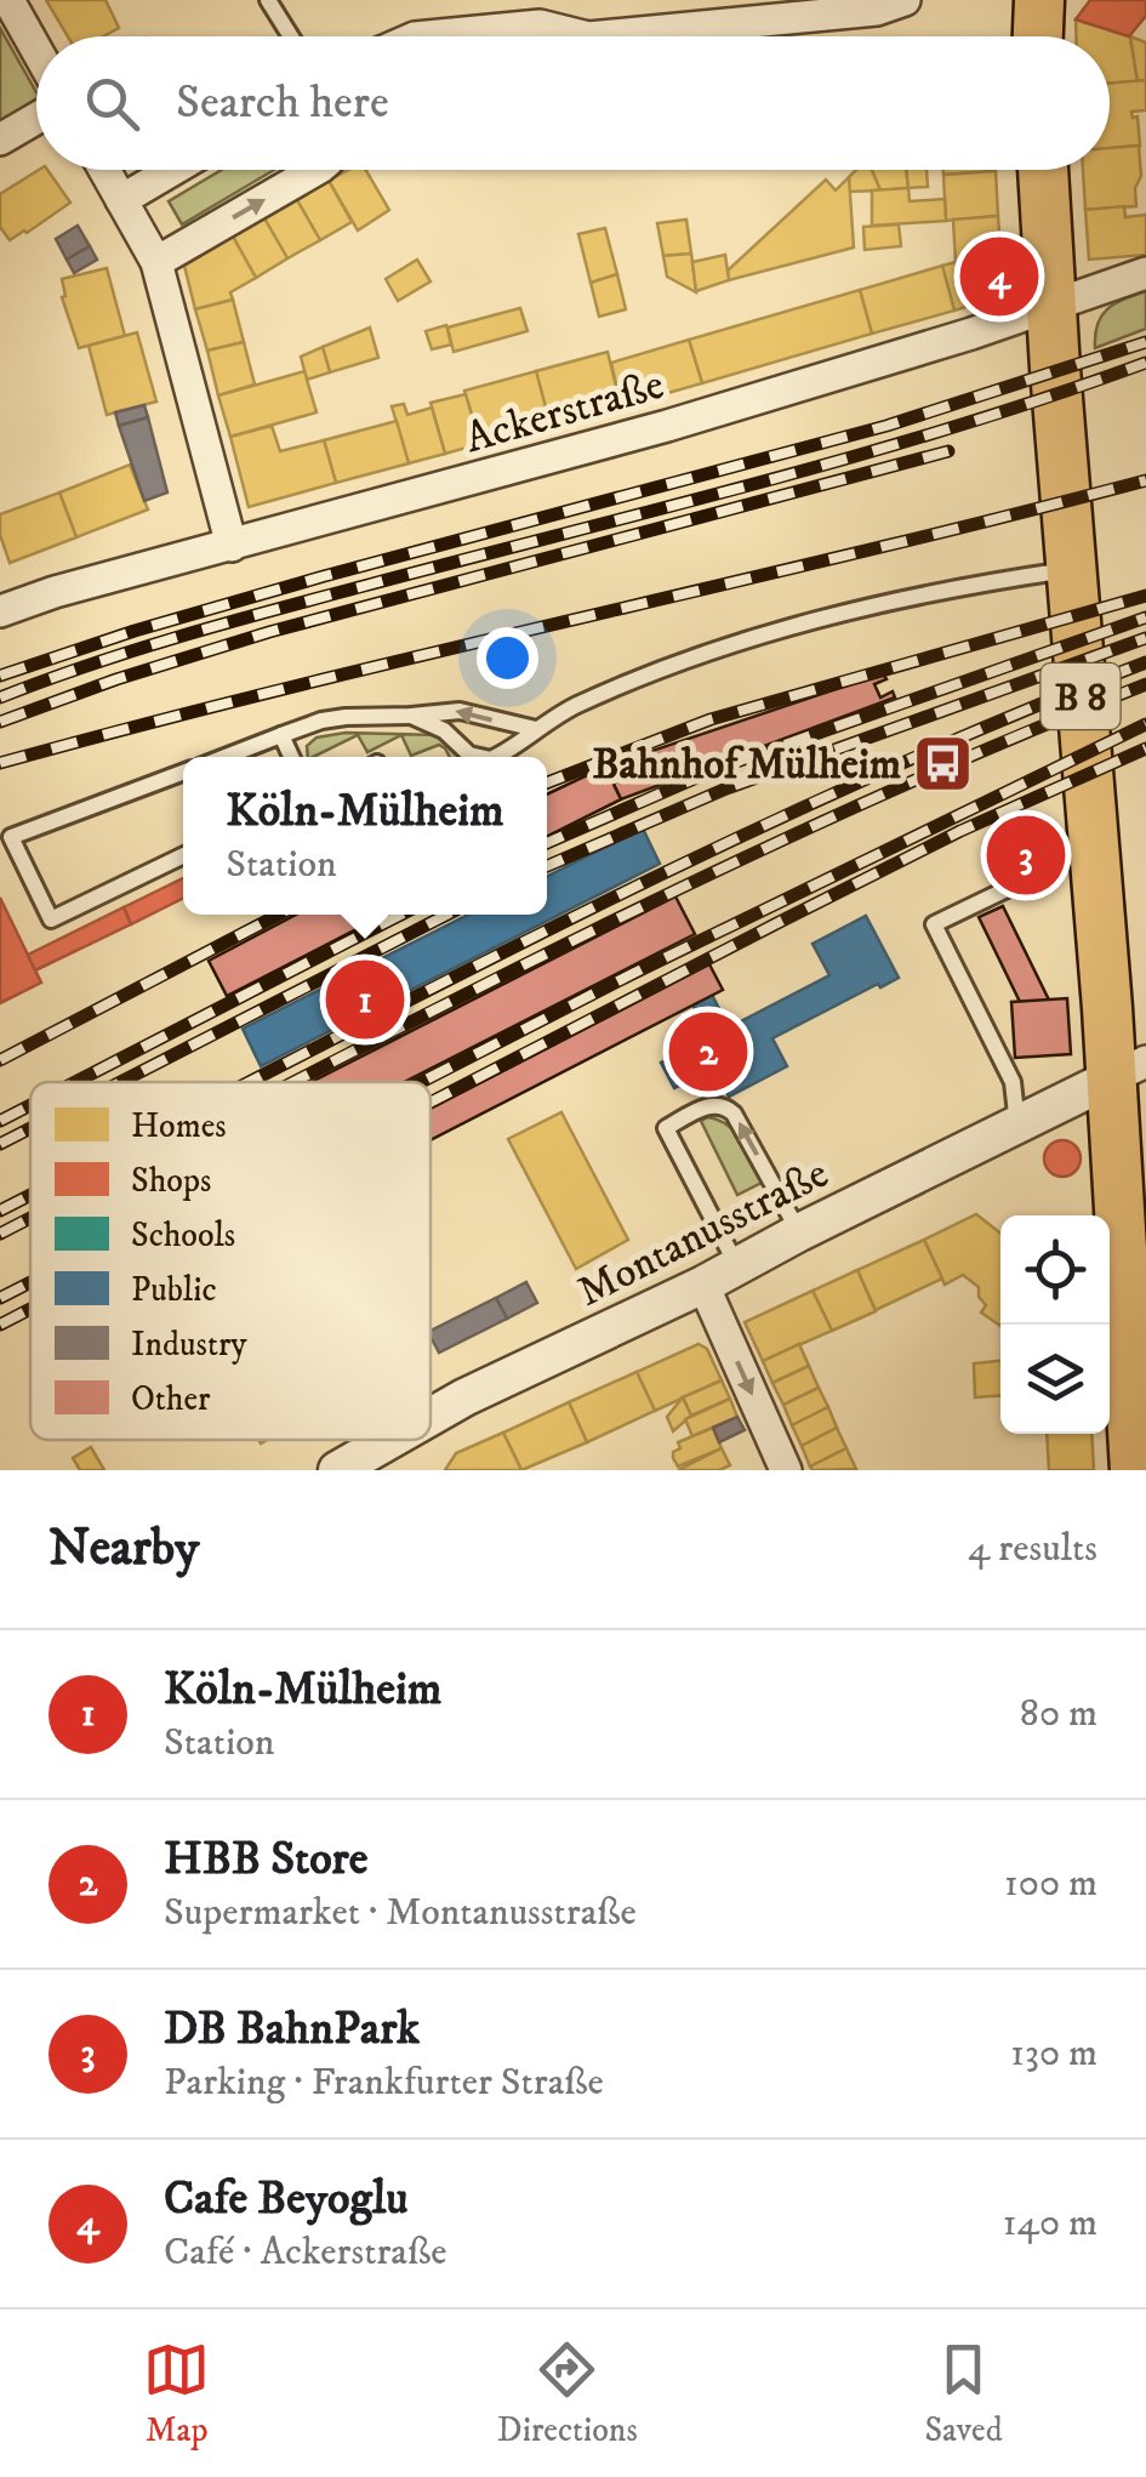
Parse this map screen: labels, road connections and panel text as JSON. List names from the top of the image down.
{
  "streets": {
    "main road": ["B 8"],
    "street": ["Ackerstraße", "Montanusstraße"]
  },
  "crossings": [
    ["Ackerstraße", "B 8"],
    ["B 8", "Montanusstraße"]
  ],
  "places": {
    "bus stop": ["Bahnhof Mülheim"]
  },
  "legend": [
    "Homes",
    "Shops",
    "Schools",
    "Public",
    "Industry",
    "Other"
  ],
  "page": {
    "search": "Search here",
    "pins": [
      "4",
      "3",
      "1",
      "2"
    ],
    "popup": ["Köln-Mülheim", "Station"],
    "heading": ["Nearby", "4 results"],
    "list": [
      {
        "mark": "1",
        "name": "Köln-Mülheim",
        "note": "Station",
        "value": "80 m"
      },
      {
        "mark": "2",
        "name": "HBB Store",
        "note": "Supermarket · Montanusstraße",
        "value": "100 m"
      },
      {
        "mark": "3",
        "name": "DB BahnPark",
        "note": "Parking · Frankfurter Straße",
        "value": "130 m"
      },
      {
        "mark": "4",
        "name": "Cafe Beyoglu",
        "note": "Café · Ackerstraße",
        "value": "140 m"
      }
    ],
    "nav": ["Map", "Directions", "Saved"]
  }
}
